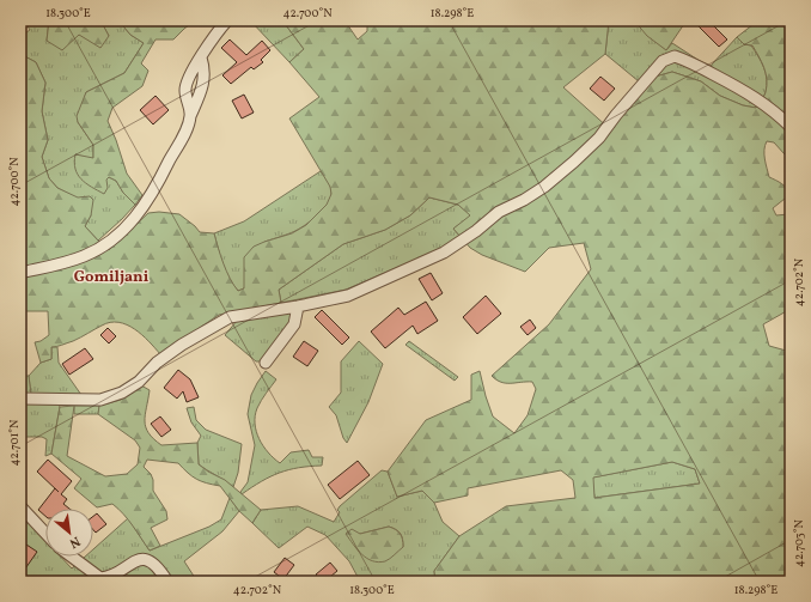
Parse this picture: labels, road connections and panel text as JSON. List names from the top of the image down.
{
  "districts": ["Gomiljani"],
  "north": "bottom right",
  "coordinates": [
    "18.300°E",
    "42.700°N",
    "18.298°E",
    "42.702°N",
    "42.701°N",
    "42.703°N"
  ]
}
